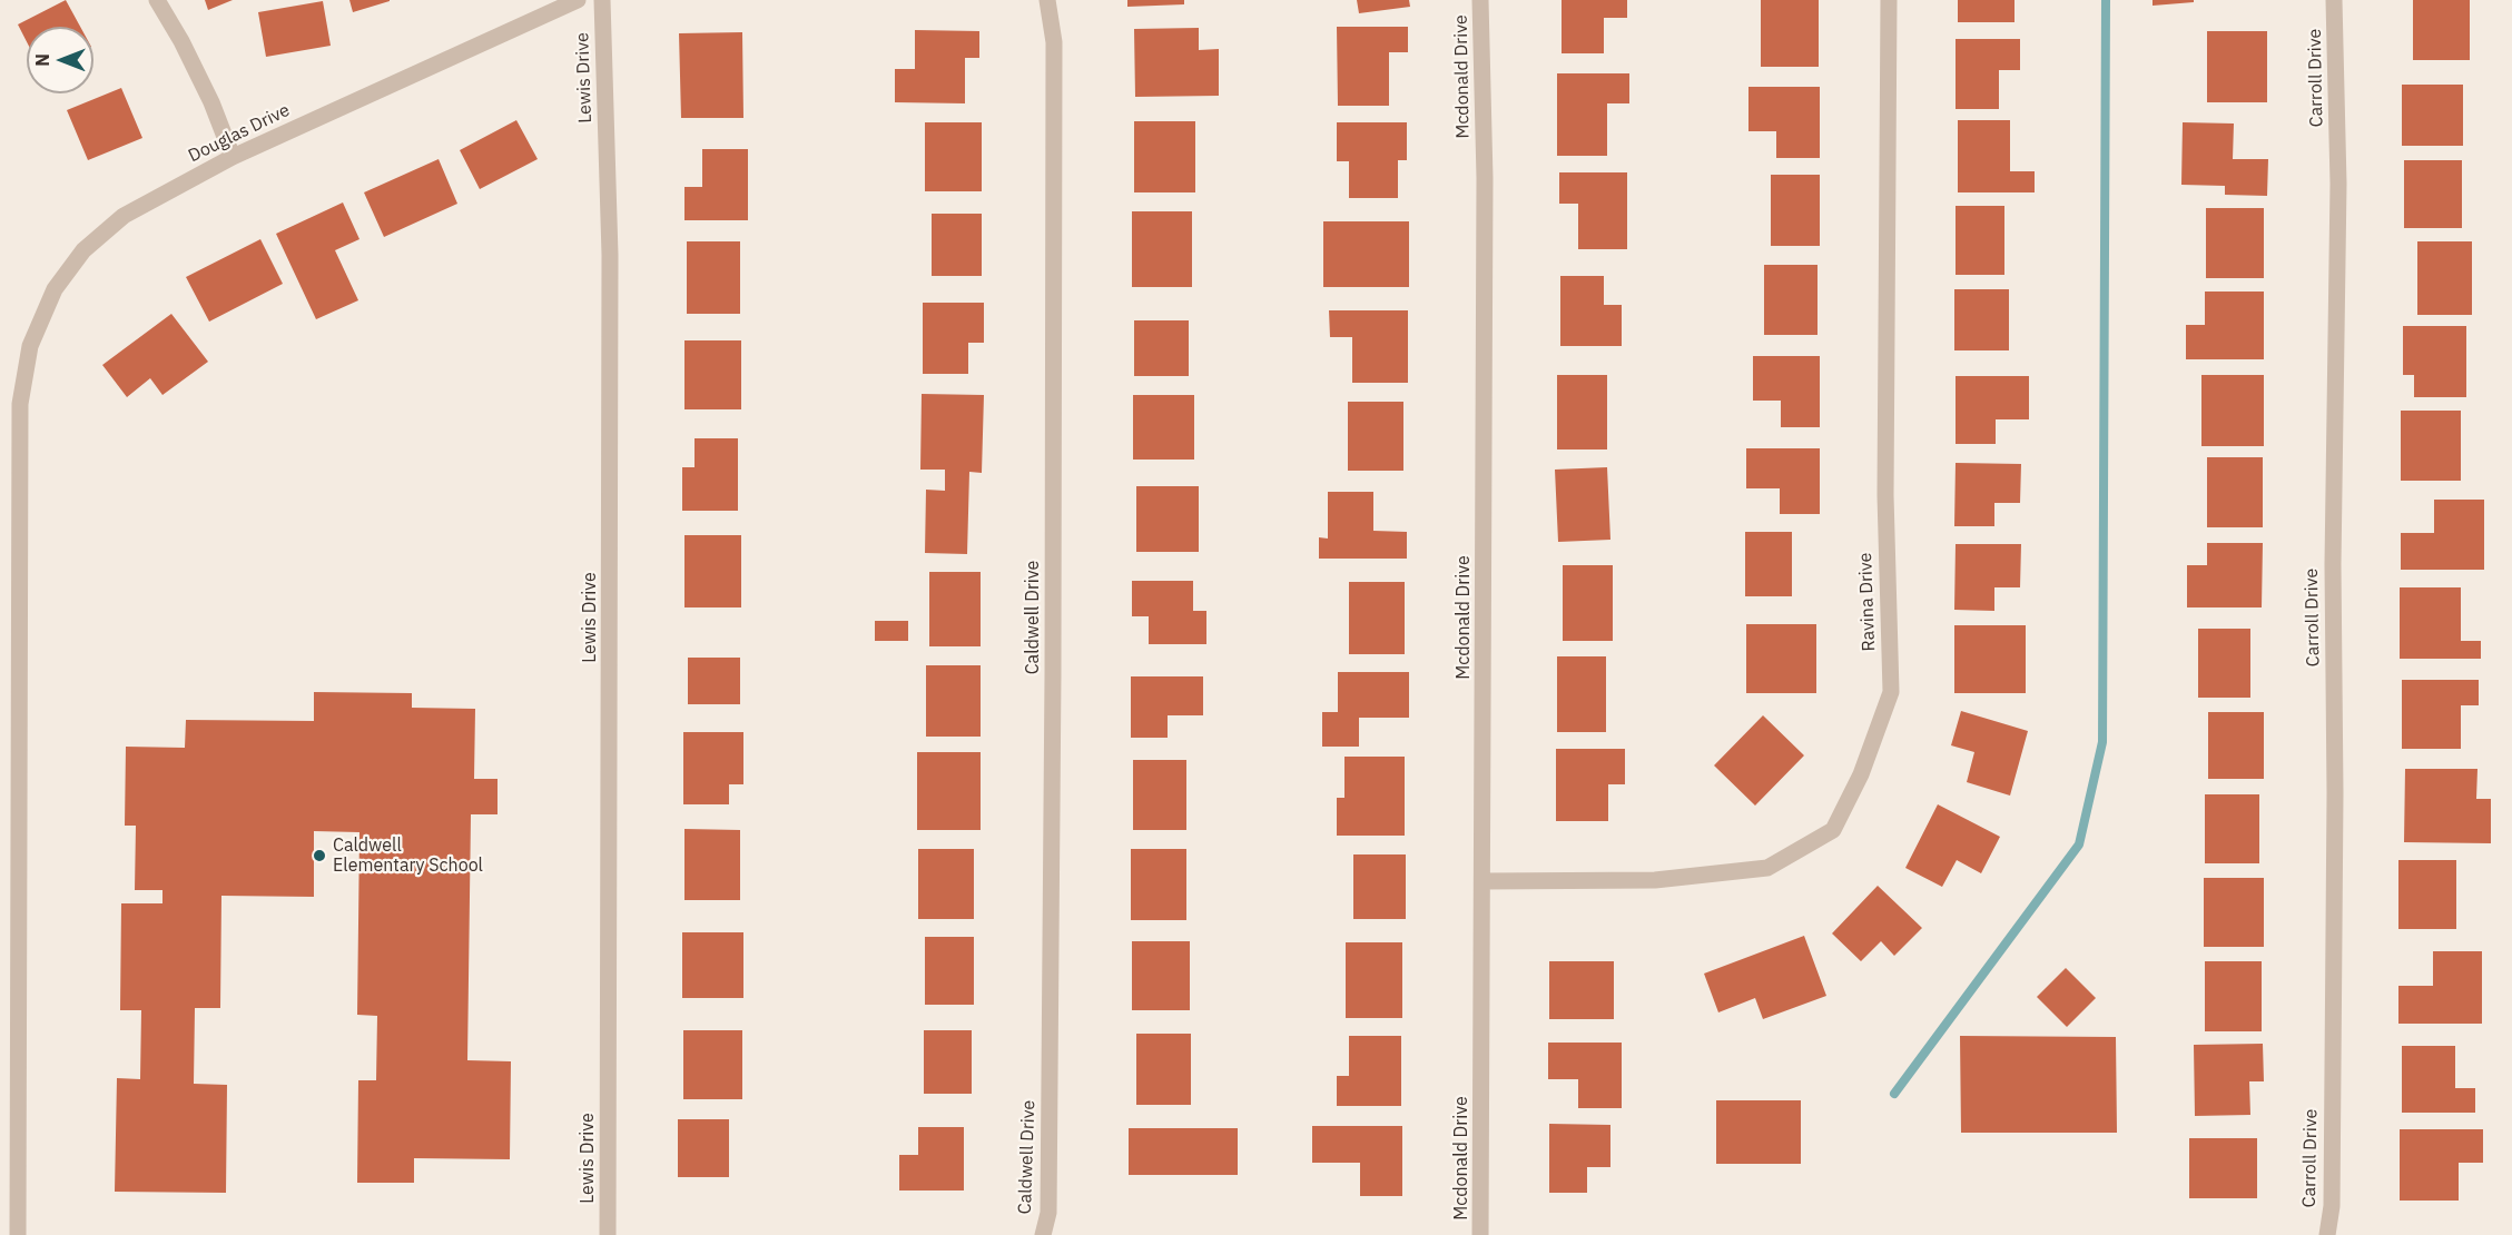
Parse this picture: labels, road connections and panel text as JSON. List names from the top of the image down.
{
  "streets": {
    "street": [
      "Mcdonald Drive",
      "Lewis Drive",
      "Carroll Drive",
      "Douglas Drive",
      "Ravina Drive",
      "Caldwell Drive"
    ]
  },
  "crossings": [
    ["Mcdonald Drive", "Ravina Drive"]
  ],
  "places": ["Caldwell Elementary School"],
  "north": "left"
}
